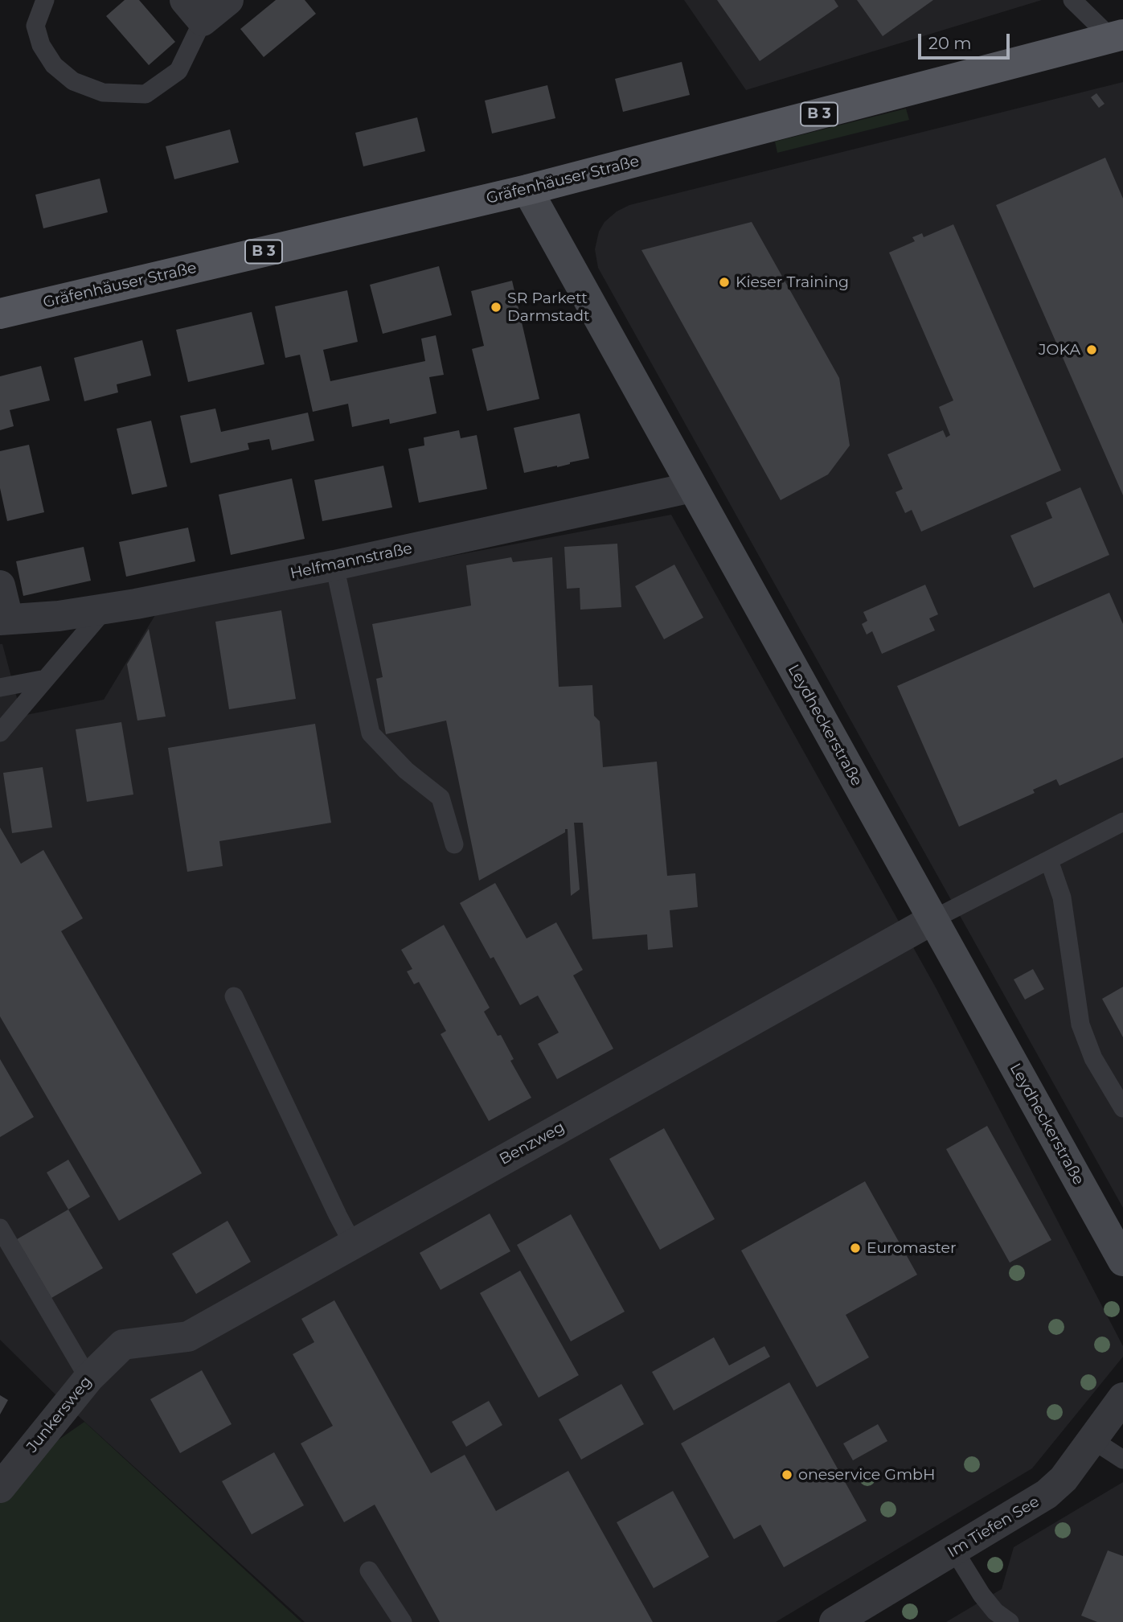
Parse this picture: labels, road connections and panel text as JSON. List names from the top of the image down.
{
  "streets": {
    "main road": ["B 3", "Gräfenhäuser Straße"],
    "street": [
      "Helfmannstraße",
      "Leydheckerstraße",
      "Benzweg",
      "Junkersweg",
      "Im Tiefen See"
    ]
  },
  "crossings": [
    ["Gräfenhäuser Straße", "Leydheckerstraße"],
    ["Helfmannstraße", "Leydheckerstraße"],
    ["Leydheckerstraße", "Benzweg"],
    ["Benzweg", "Junkersweg"]
  ],
  "places": [
    "Kieser Training",
    "SR Parkett Darmstadt",
    "JOKA",
    "Euromaster",
    "oneservice GmbH"
  ],
  "scale_bar": "20 m"
}
